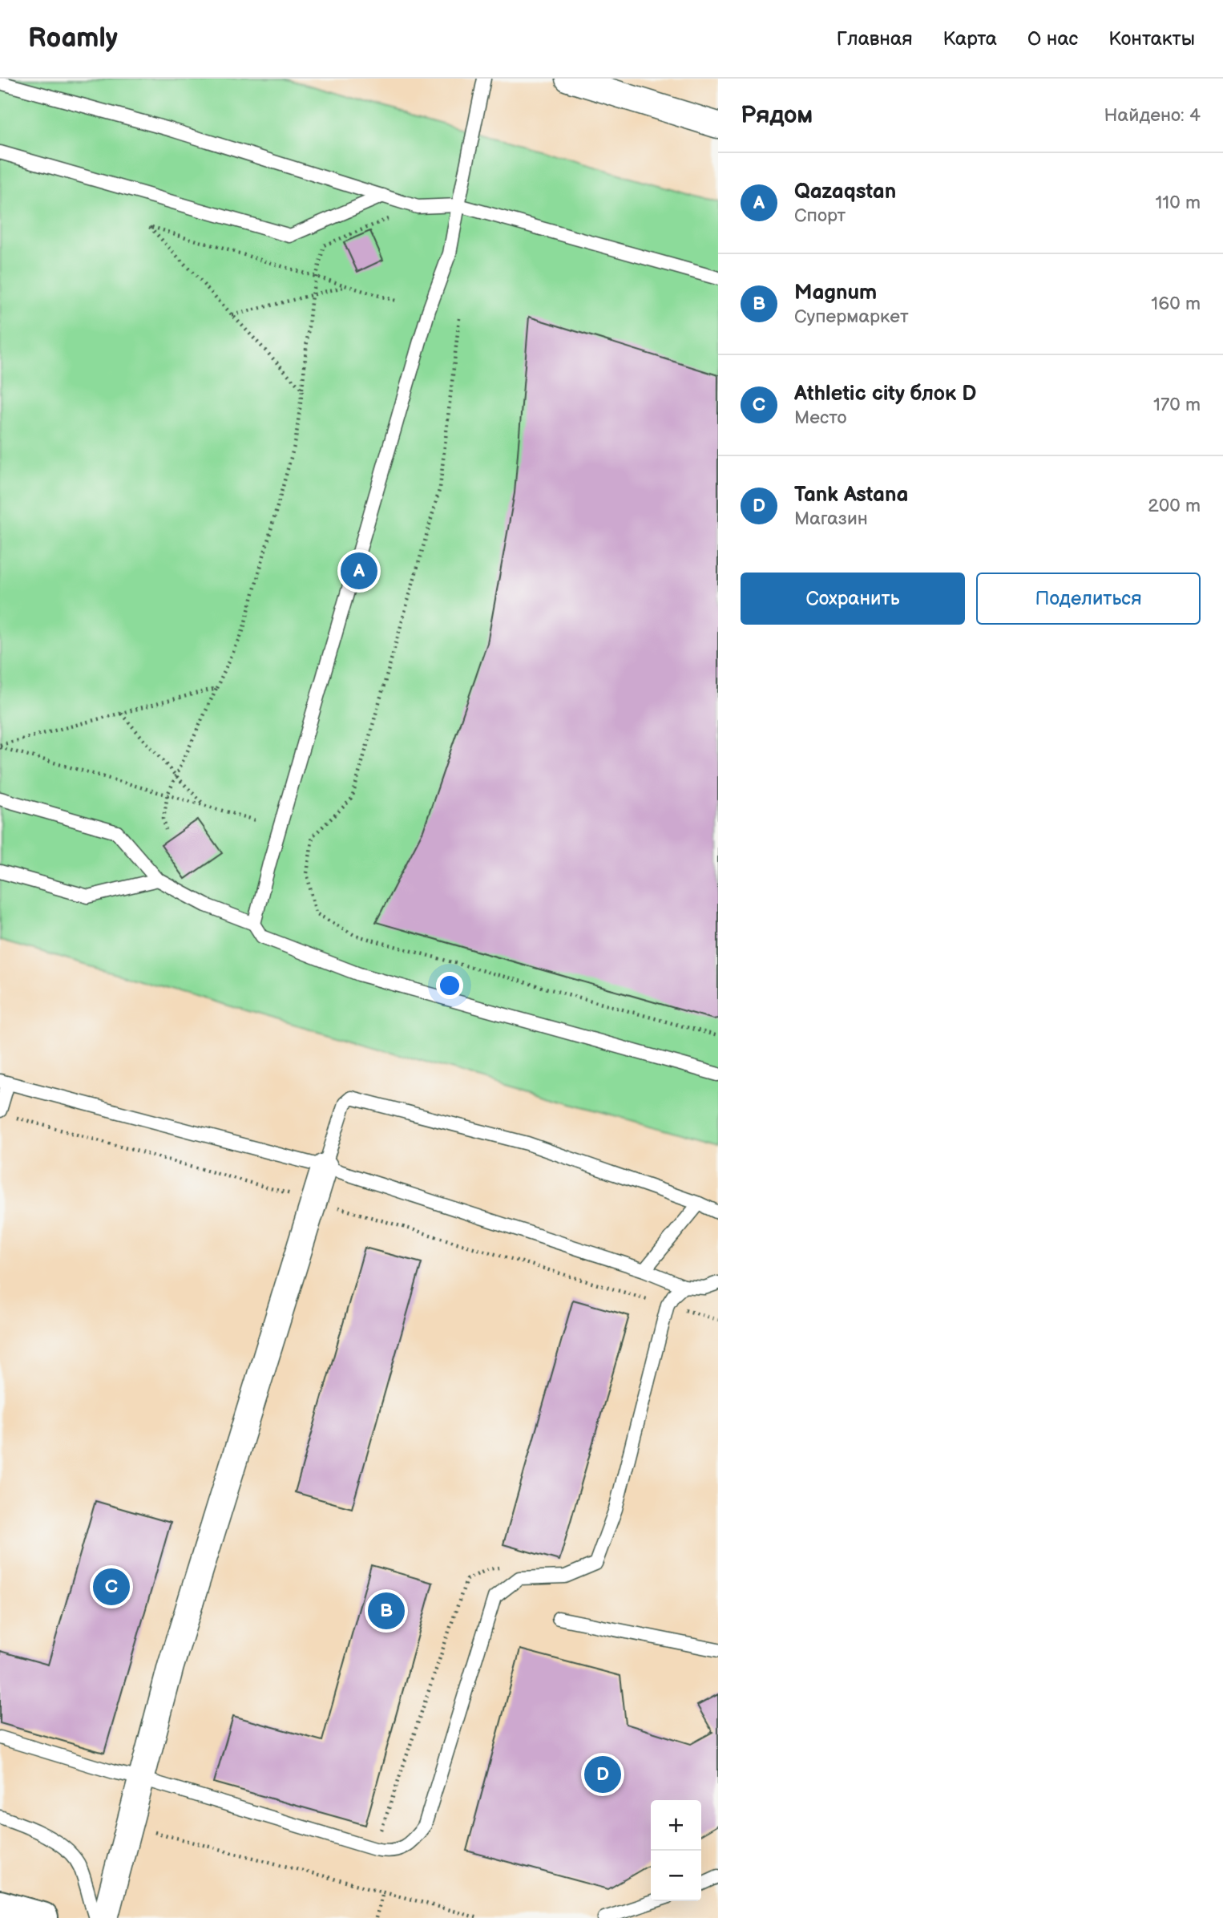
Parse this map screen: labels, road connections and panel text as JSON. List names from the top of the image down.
{
  "page": {
    "header": "Roamly",
    "nav": [
      "Главная",
      "Карта",
      "О нас",
      "Контакты"
    ],
    "heading": ["Рядом", "Найдено: 4"],
    "list": [
      {
        "mark": "A",
        "name": "Qazaqstan",
        "note": "Спорт",
        "value": "110 m"
      },
      {
        "mark": "B",
        "name": "Magnum",
        "note": "Супермаркет",
        "value": "160 m"
      },
      {
        "mark": "C",
        "name": "Athletic city блок D",
        "note": "Место",
        "value": "170 m"
      },
      {
        "mark": "D",
        "name": "Tank Astana",
        "note": "Магазин",
        "value": "200 m"
      }
    ],
    "pins": [
      "A",
      "C",
      "B",
      "D"
    ],
    "buttons": ["Сохранить", "Поделиться"],
    "map_buttons": ["+", "−"]
  }
}
